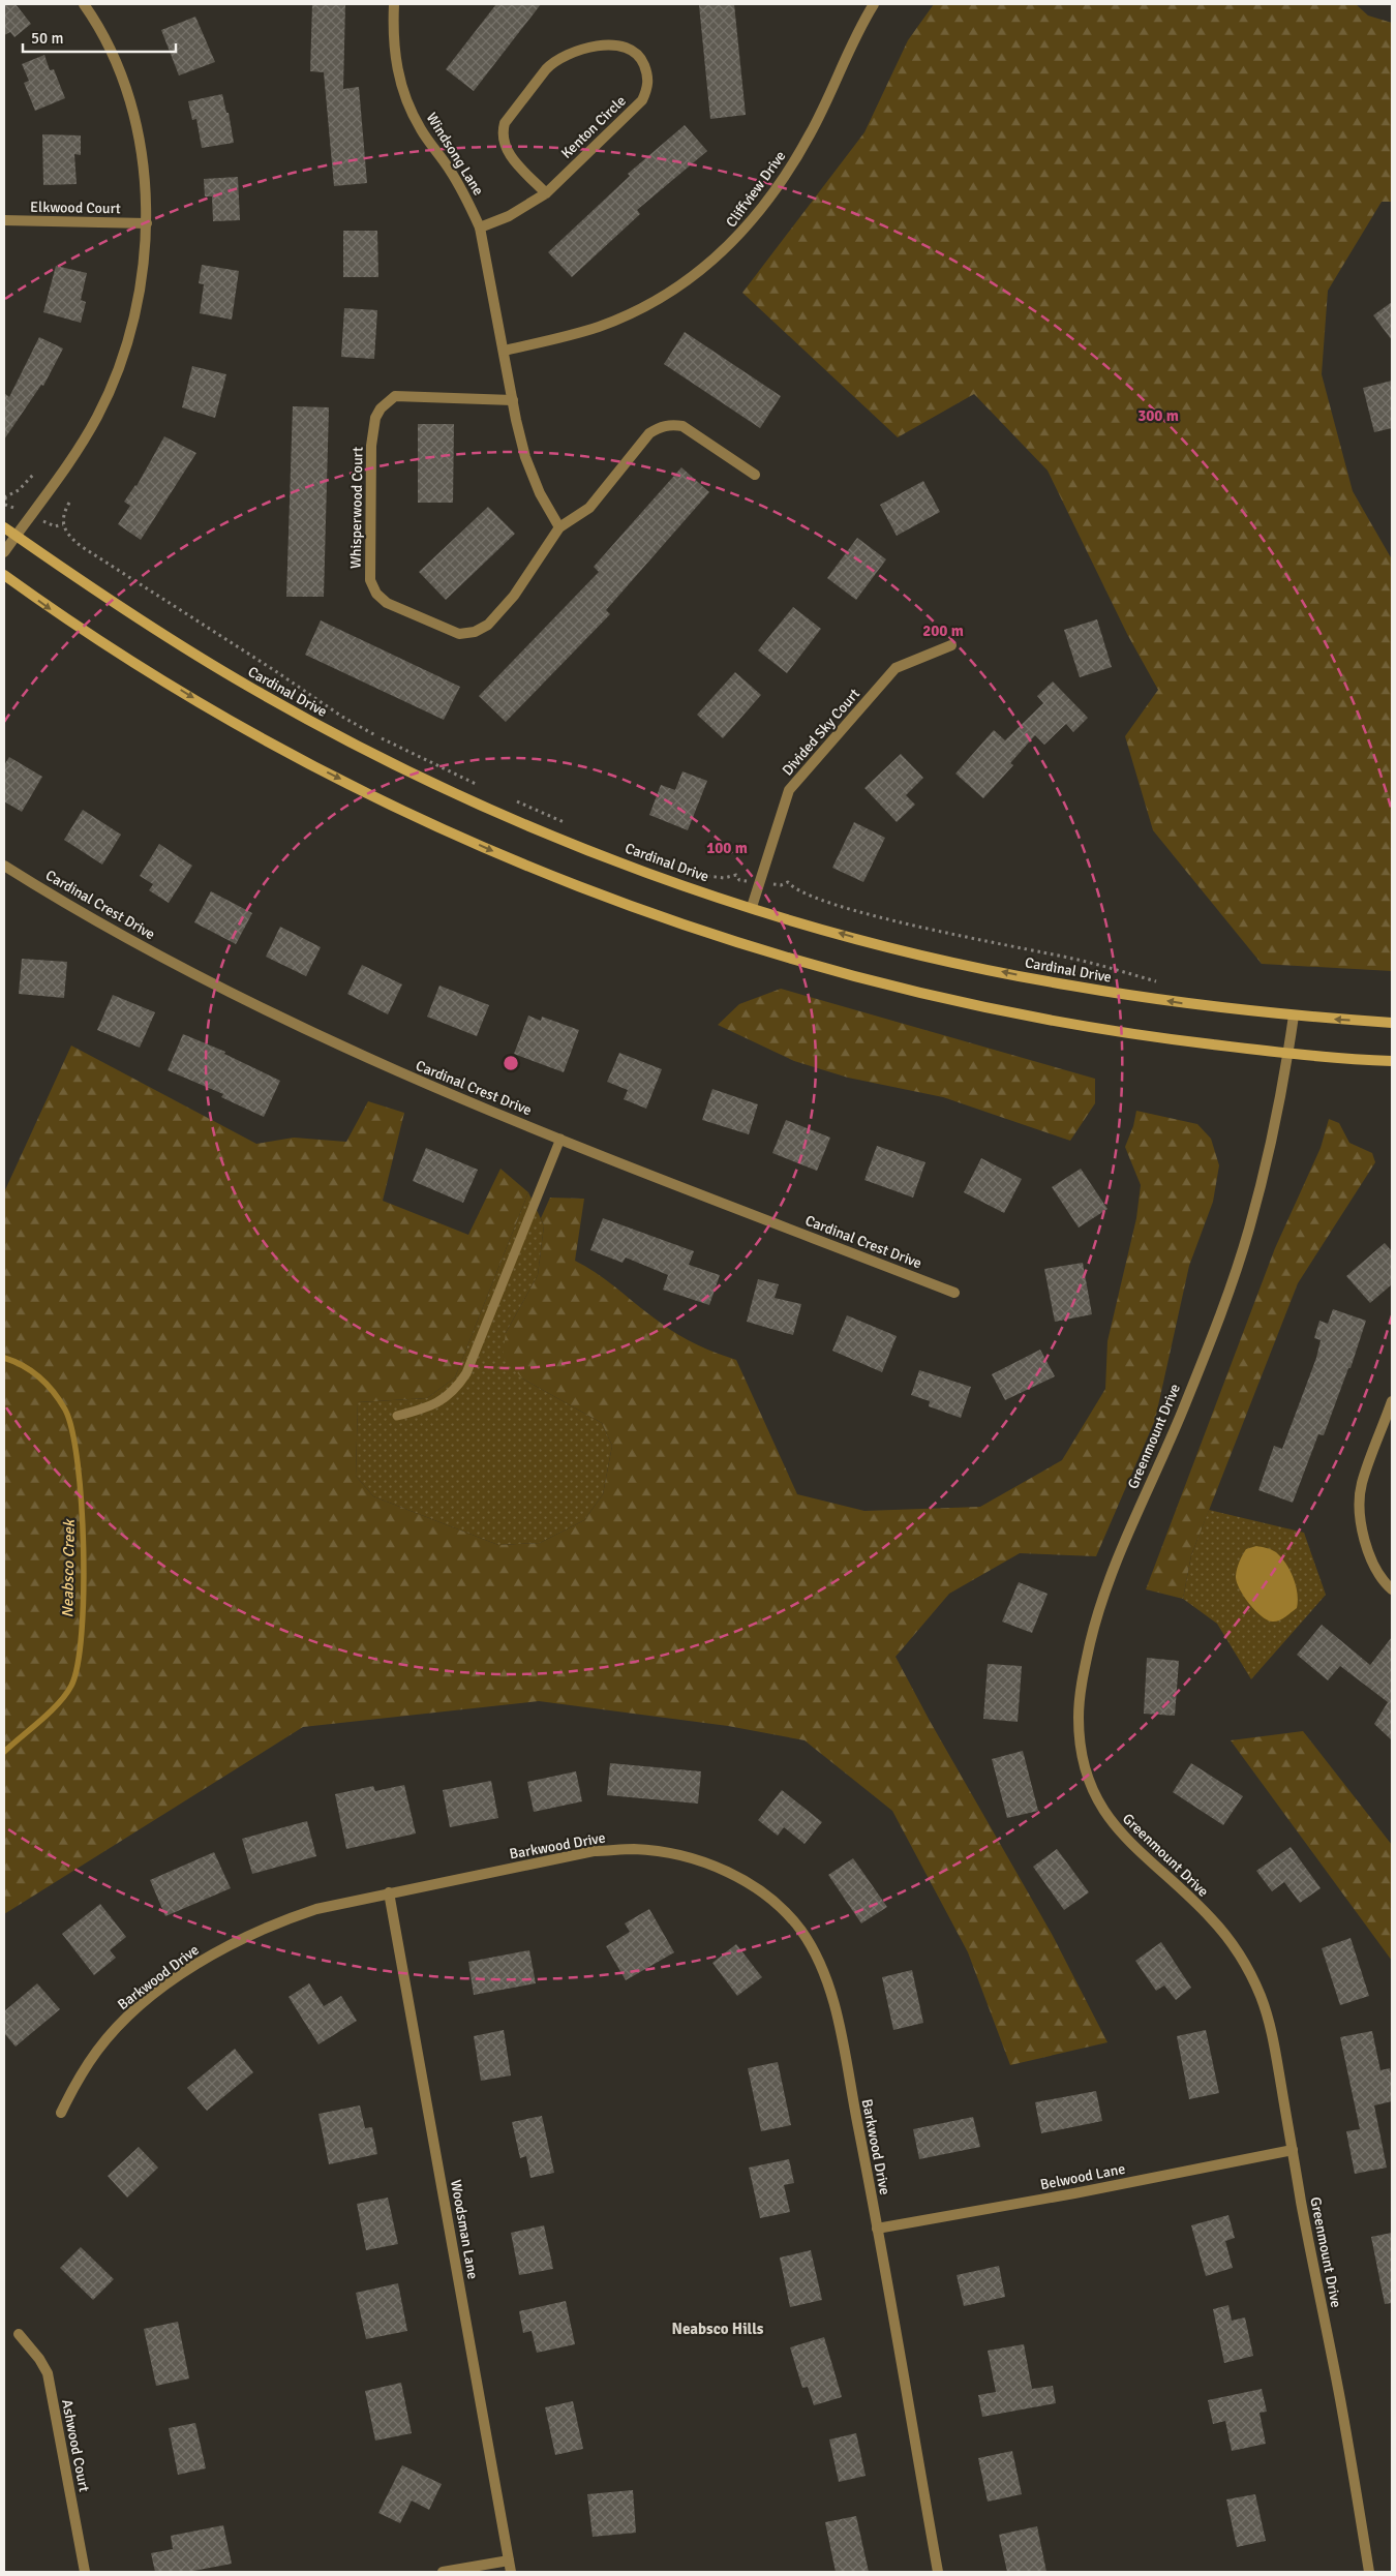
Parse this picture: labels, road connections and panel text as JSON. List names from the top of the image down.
{
  "streets": {
    "main road": ["Cardinal Drive"],
    "street": [
      "Kenton Circle",
      "Windsong Lane",
      "Cliffview Drive",
      "Elkwood Court",
      "Whisperwood Court",
      "Divided Sky Court",
      "Cardinal Crest Drive",
      "Greenmount Drive",
      "Barkwood Drive",
      "Belwood Lane",
      "Woodsman Lane",
      "Ashwood Court"
    ]
  },
  "crossings": [
    ["Kenton Circle", "Windsong Lane"],
    ["Windsong Lane", "Cliffview Drive"],
    ["Cardinal Drive", "Divided Sky Court"],
    ["Cardinal Drive", "Greenmount Drive"],
    ["Greenmount Drive", "Belwood Lane"],
    ["Barkwood Drive", "Belwood Lane"],
    ["Barkwood Drive", "Woodsman Lane"]
  ],
  "districts": ["Neabsco Hills"],
  "water": ["Neabsco Creek"],
  "scale_bar": "50 m",
  "rings": ["300 m", "200 m", "100 m"]
}
